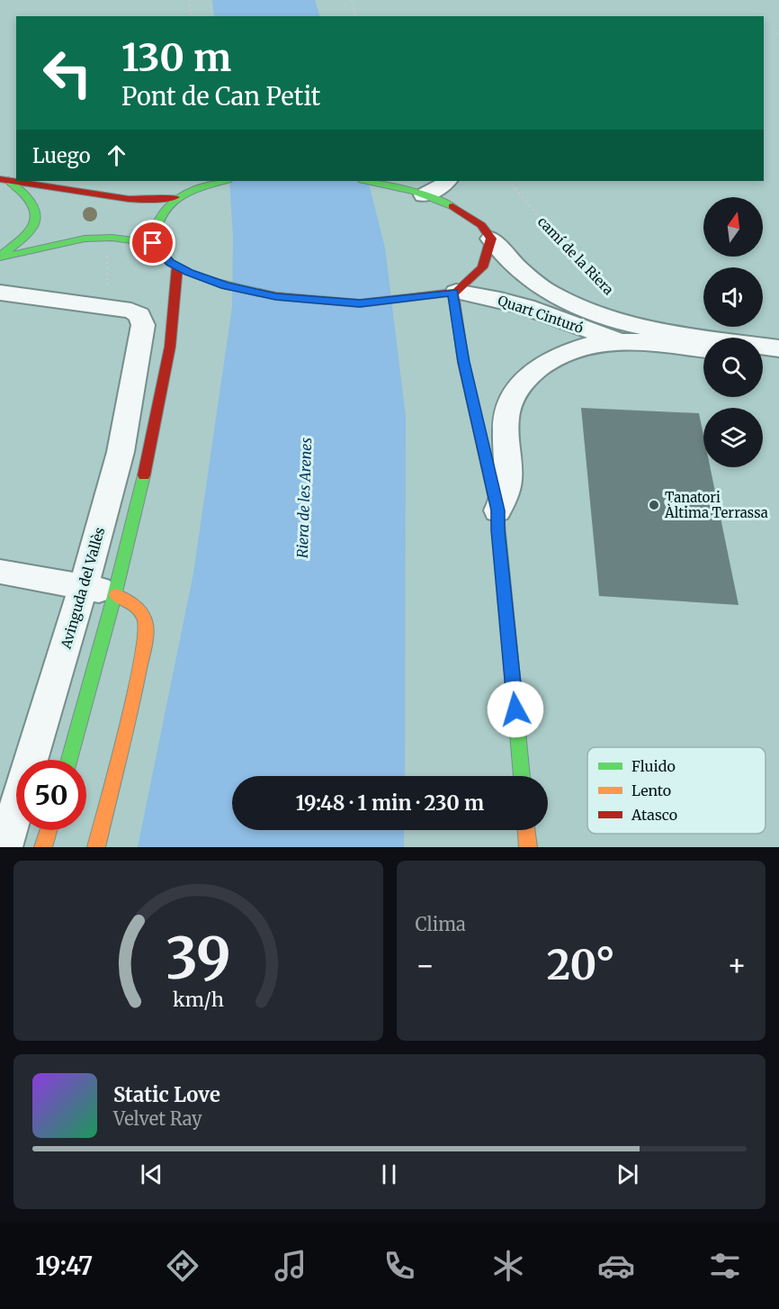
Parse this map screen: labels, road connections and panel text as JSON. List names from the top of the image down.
{
  "streets": {
    "main road": ["Quart Cinturó"],
    "street": ["Avinguda del Vallès"],
    "path": ["camí de la Riera"]
  },
  "crossings": [
    ["camí de la Riera", "Quart Cinturó"]
  ],
  "water": ["Riera de les Arenes"],
  "places": ["Tanatori Àltima Terrassa"],
  "legend": ["Fluido", "Lento", "Atasco"],
  "north": "top",
  "page": {
    "turn": ["130 m", "Pont de Can Petit"],
    "then": "Luego",
    "limit": "50",
    "trip": "19:48 · 1 min · 230 m",
    "tile": "Clima",
    "heat": ["−", "20°", "+"],
    "song": ["Static Love", "Velvet Ray"],
    "tabs": "19:47",
    "gauge": ["39", "km/h"]
  }
}
